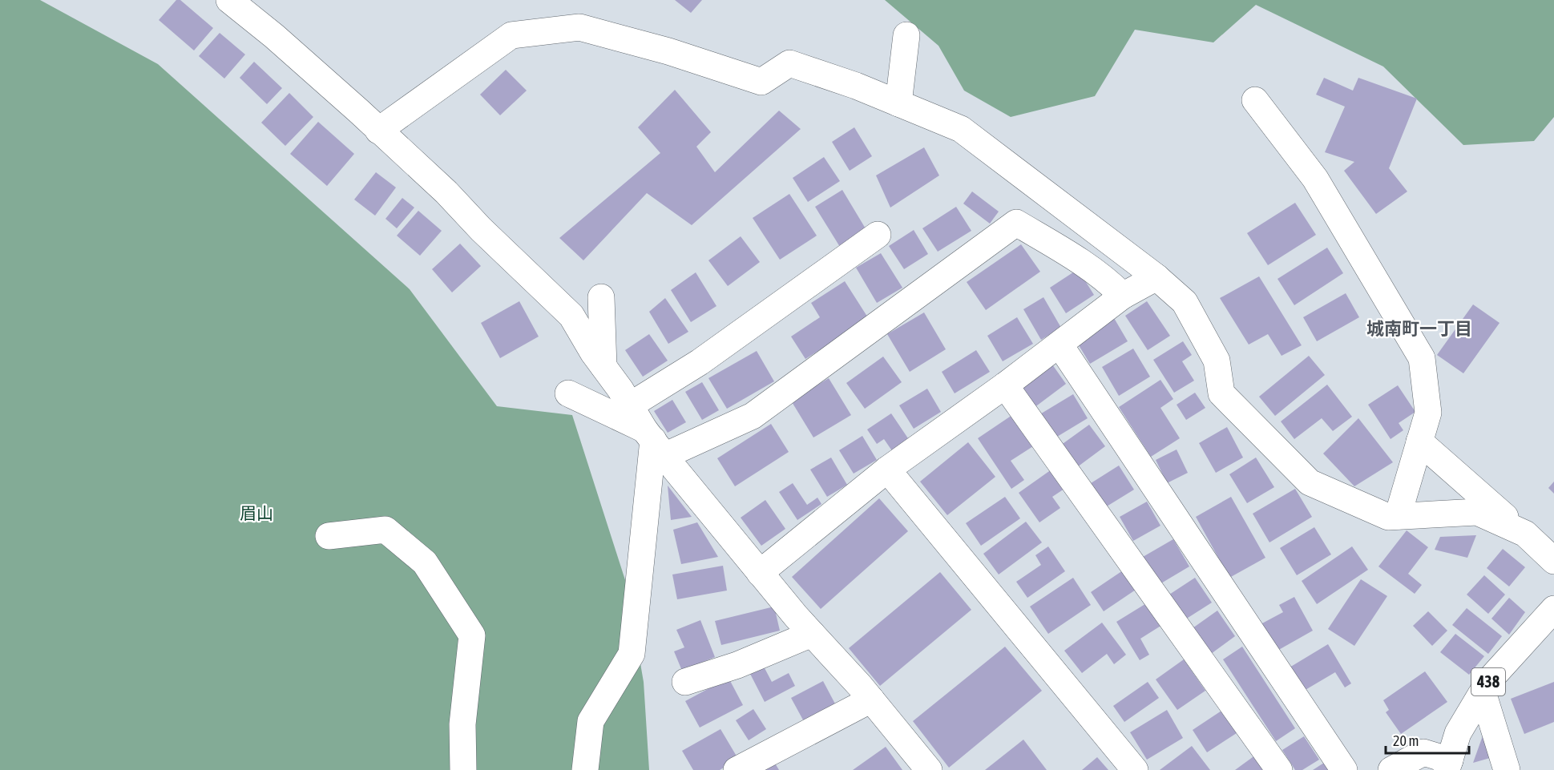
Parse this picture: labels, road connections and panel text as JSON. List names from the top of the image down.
{
  "streets": {
    "main road": ["438"]
  },
  "districts": ["城南町一丁目"],
  "parks": ["眉山"],
  "scale_bar": "20 m"
}
